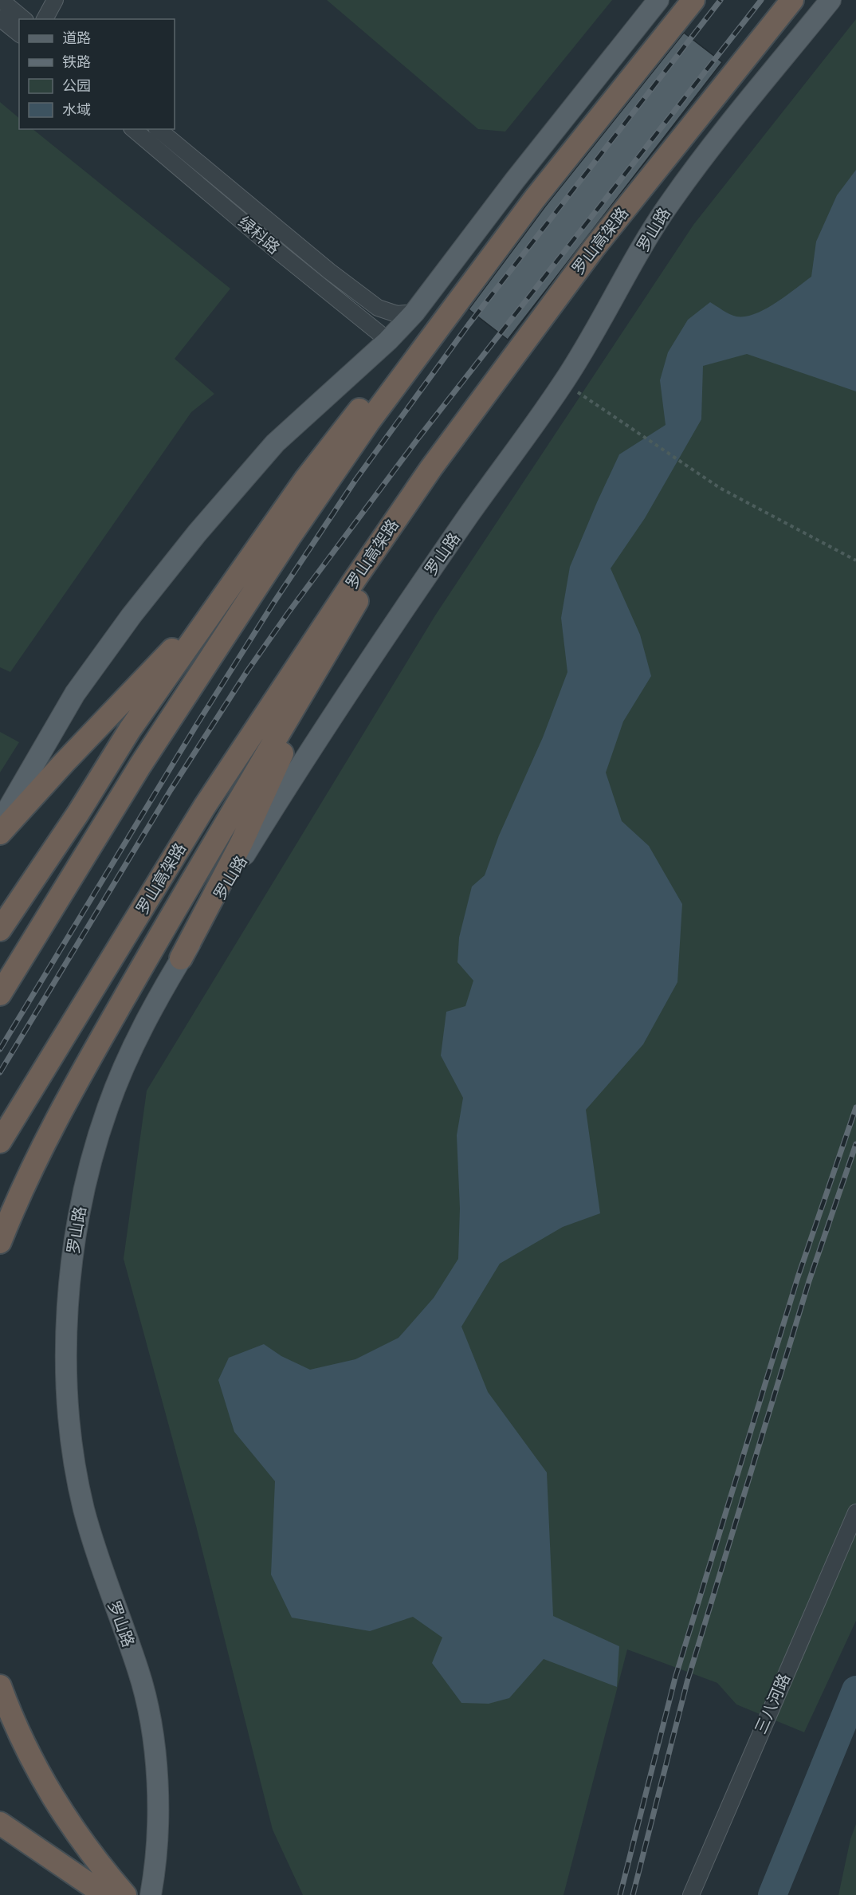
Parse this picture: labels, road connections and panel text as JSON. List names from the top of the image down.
{
  "streets": {
    "highway": ["罗山高架路"],
    "main road": ["罗山路"],
    "street": ["绿科路", "三八河路"]
  },
  "legend": [
    "道路",
    "铁路",
    "公园",
    "水域"
  ]
}
